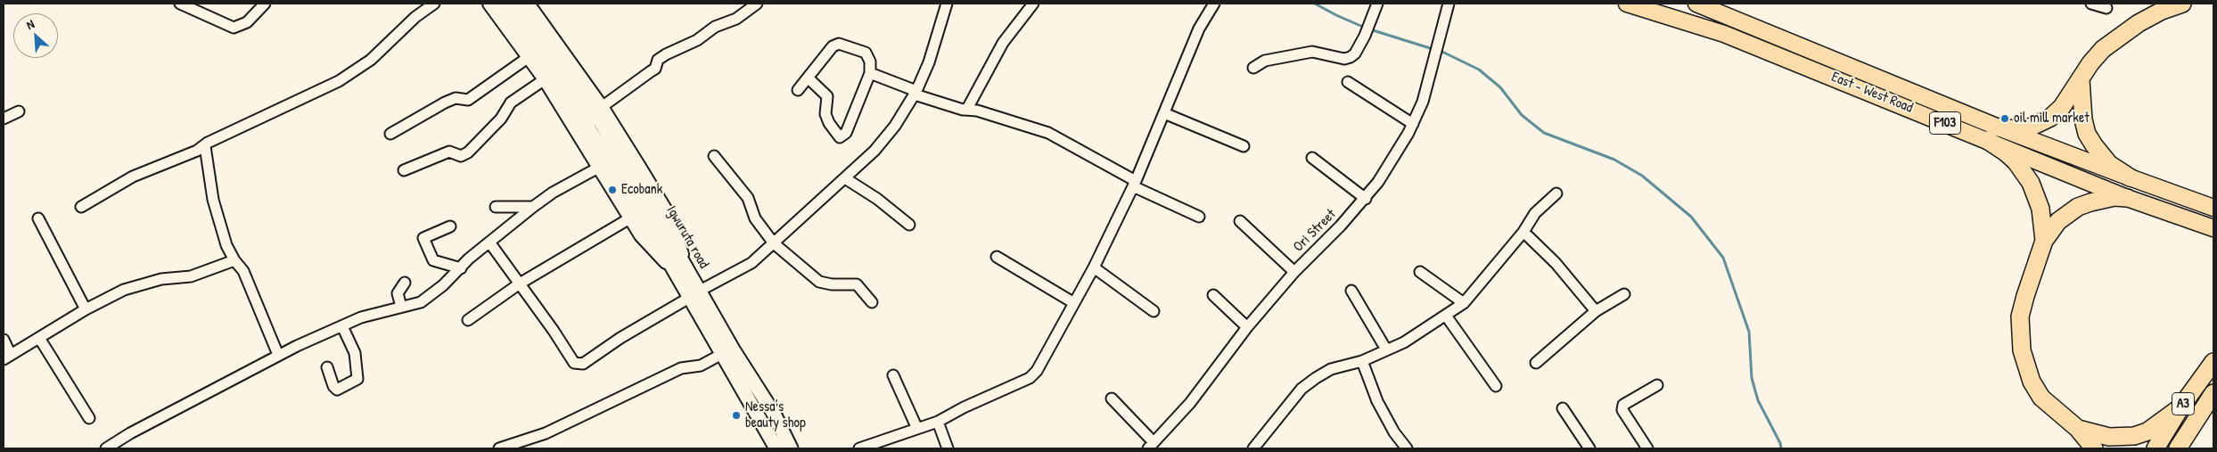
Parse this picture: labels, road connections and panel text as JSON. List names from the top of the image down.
{
  "streets": {
    "highway": ["A3"],
    "main road": ["East - West Road", "F103", "Igwuruta road"],
    "street": ["Ori Street"]
  },
  "places": ["oil mill market", "Ecobank", "Nessa’s beauty shop"],
  "north": "top left"
}
